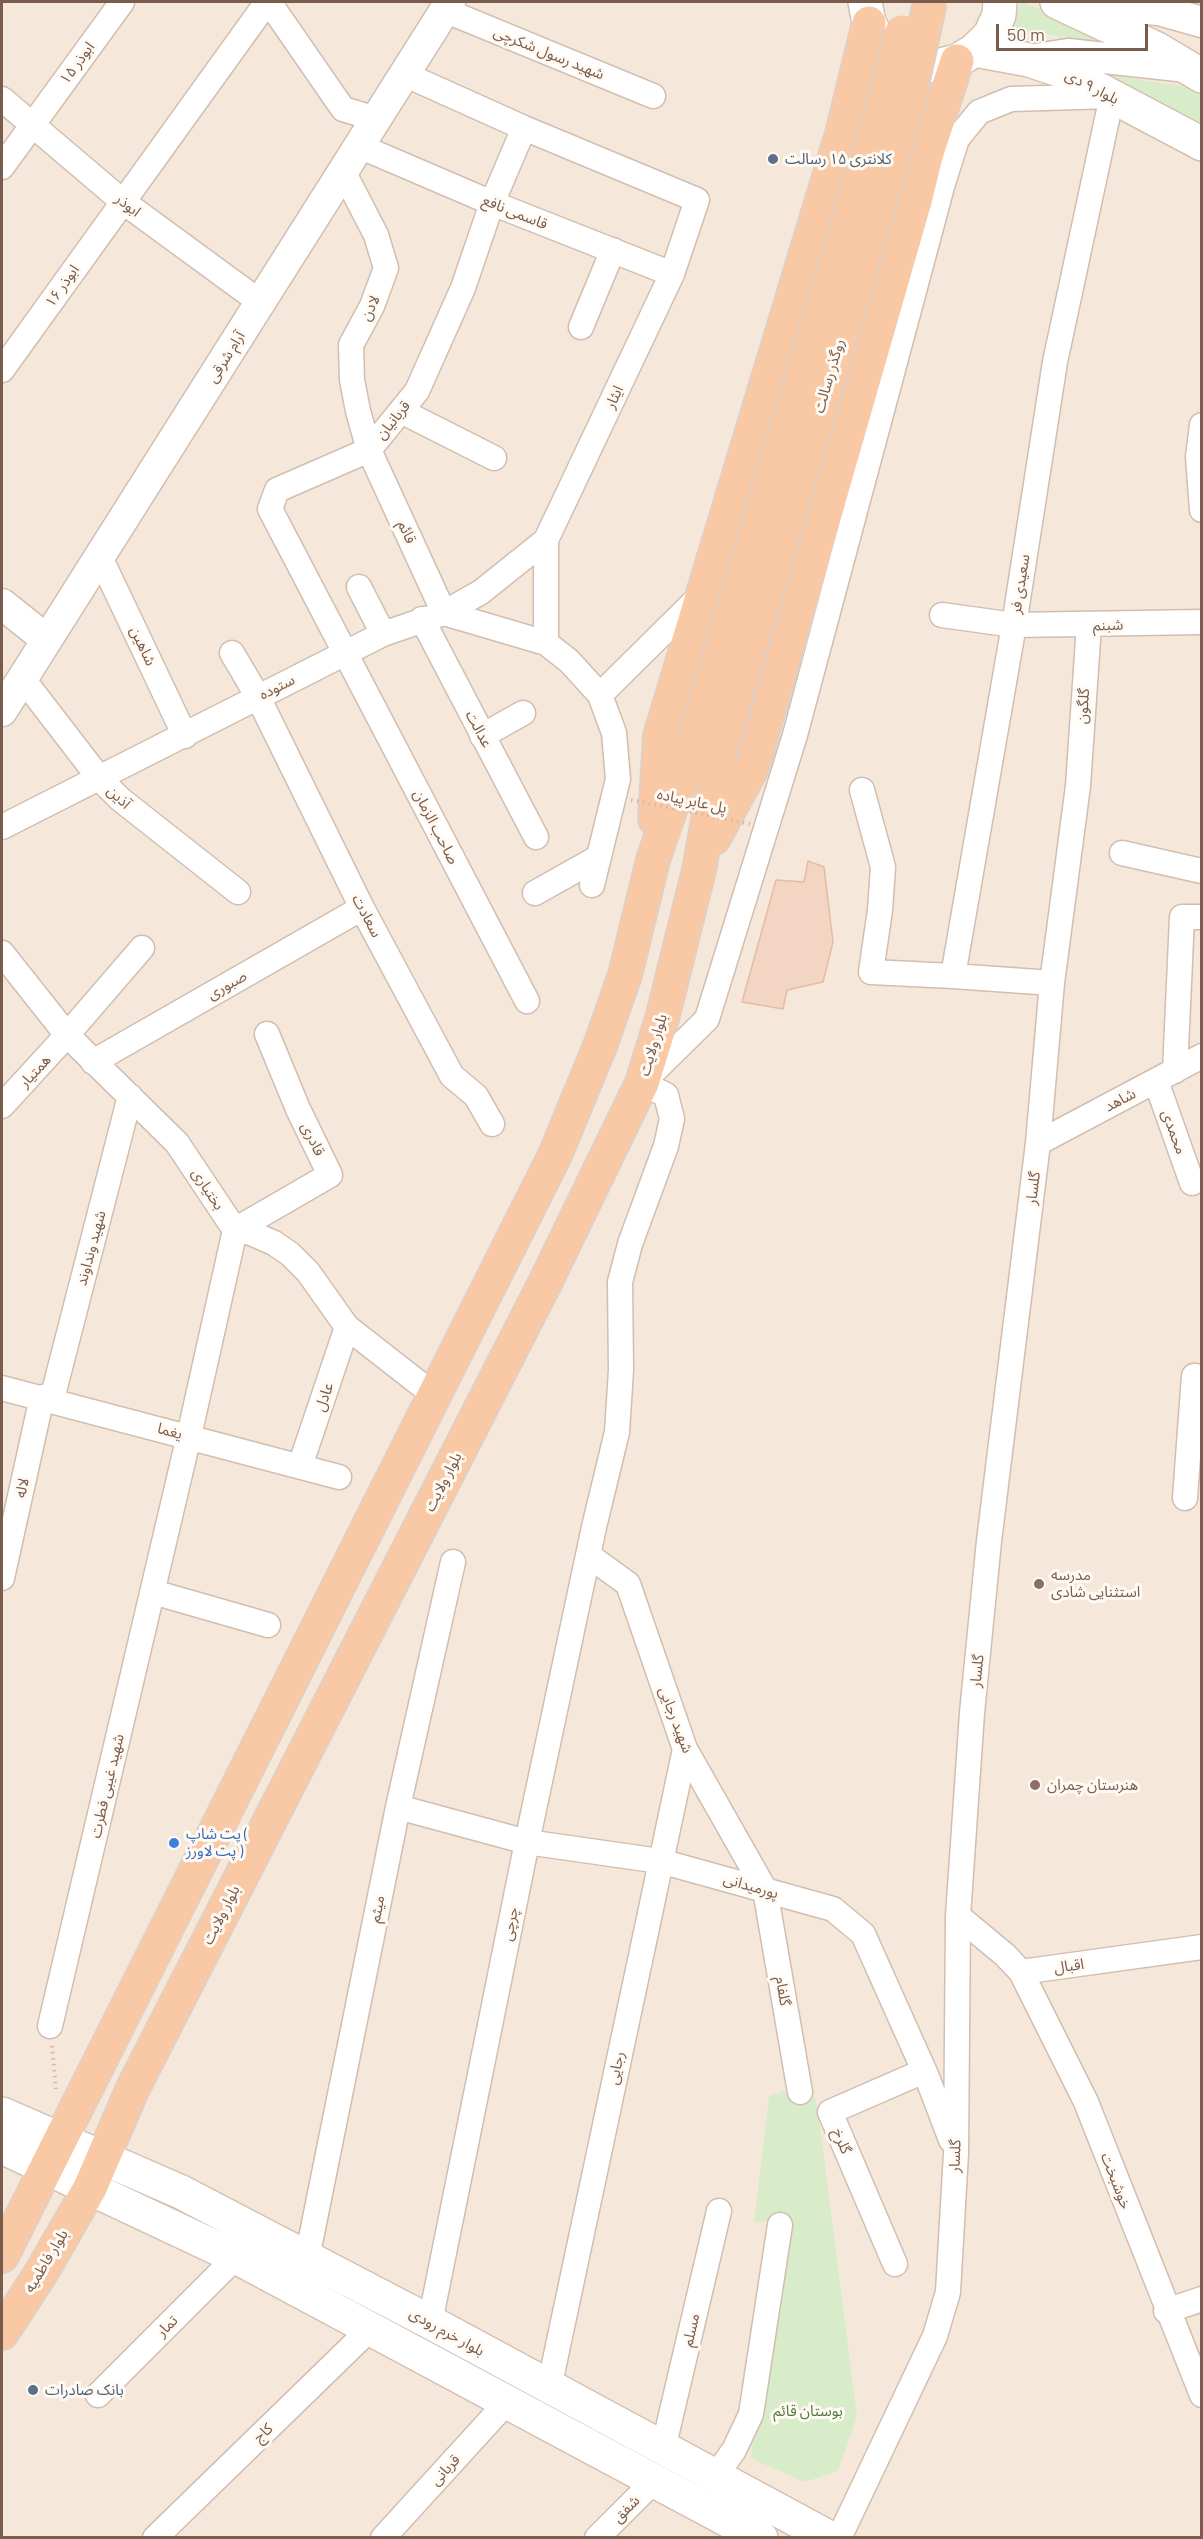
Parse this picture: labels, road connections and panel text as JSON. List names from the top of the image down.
{
  "streets": {
    "highway": ["روگذر رسالت", "بلوار ولایت", "بلوار فاطمیه"],
    "main road": ["بلوار ۹ دی", "بلوار خرم رودی"],
    "street": [
      "شهید رسول شکرچی",
      "ابوذر ۱۵",
      "ابوذر",
      "قاسمی نافع",
      "ابوذر ۱۶",
      "لادن",
      "آرام شرقی",
      "ایثار",
      "قربانیان",
      "قائم",
      "سعیدی فر",
      "شبنم",
      "شاهین",
      "ستوده",
      "گلگون",
      "عدالت",
      "آذین",
      "صاحب الزمان",
      "سعادت",
      "صبوری",
      "همتیار",
      "شاهد",
      "محمدی",
      "قادری",
      "گلسار",
      "بختیاری",
      "شهید ونداوند",
      "عادل",
      "یغما",
      "لاله",
      "شهید رجایی",
      "شهید غیبی فطرت",
      "پورمیدانی",
      "میثم",
      "چرچی",
      "اقبال",
      "گلفام",
      "رجایی",
      "گلرخ",
      "خوشبخت",
      "تمار",
      "مسلم",
      "کاج",
      "قربانی",
      "شفق"
    ],
    "path": ["پل عابر پیاده"]
  },
  "crossings": [
    ["شهید رسول شکرچی", "آرام شرقی"],
    ["ابوذر ۱۵", "ابوذر"],
    ["بلوار ۹ دی", "سعیدی فر"],
    ["ابوذر", "ابوذر ۱۶"],
    ["ابوذر", "آرام شرقی"],
    ["قاسمی نافع", "لادن"],
    ["قاسمی نافع", "آرام شرقی"],
    ["قاسمی نافع", "ایثار"],
    ["قاسمی نافع", "قربانیان"],
    ["لادن", "آرام شرقی"],
    ["لادن", "قربانیان"],
    ["لادن", "قائم"],
    ["آرام شرقی", "ایثار"],
    ["آرام شرقی", "شاهین"],
    ["آرام شرقی", "آذین"],
    ["روگذر رسالت", "بلوار ولایت"],
    ["ایثار", "قربانیان"],
    ["ایثار", "ستوده"],
    ["قربانیان", "قائم"],
    ["قربانیان", "ستوده"],
    ["قربانیان", "صاحب الزمان"],
    ["قائم", "ستوده"],
    ["قائم", "عدالت"],
    ["سعیدی فر", "شبنم"],
    ["شبنم", "گلگون"],
    ["شاهین", "ستوده"],
    ["ستوده", "عدالت"],
    ["ستوده", "آذین"],
    ["ستوده", "صاحب الزمان"],
    ["ستوده", "سعادت"],
    ["گلگون", "گلسار"],
    ["سعادت", "صبوری"],
    ["صبوری", "بختیاری"],
    ["بلوار ولایت", "چرچی"],
    ["بلوار ولایت", "بلوار فاطمیه"],
    ["بلوار ولایت", "بلوار خرم رودی"],
    ["همتیار", "بختیاری"],
    ["شاهد", "محمدی"],
    ["شاهد", "گلسار"],
    ["قادری", "بختیاری"],
    ["قادری", "شهید غیبی فطرت"],
    ["گلسار", "پورمیدانی"],
    ["بختیاری", "شهید ونداوند"],
    ["بختیاری", "شهید غیبی فطرت"],
    ["شهید ونداوند", "یغما"],
    ["شهید ونداوند", "لاله"],
    ["عادل", "یغما"],
    ["یغما", "لاله"],
    ["یغما", "شهید غیبی فطرت"],
    ["شهید رجایی", "پورمیدانی"],
    ["شهید رجایی", "چرچی"],
    ["شهید رجایی", "گلفام"],
    ["شهید رجایی", "رجایی"],
    ["پورمیدانی", "میثم"],
    ["پورمیدانی", "چرچی"],
    ["پورمیدانی", "گلفام"],
    ["پورمیدانی", "رجایی"],
    ["پورمیدانی", "گلرخ"],
    ["میثم", "بلوار خرم رودی"],
    ["چرچی", "بلوار خرم رودی"],
    ["اقبال", "خوشبخت"],
    ["رجایی", "بلوار خرم رودی"],
    ["مسلم", "بلوار خرم رودی"]
  ],
  "parks": ["بوستان قائم"],
  "places": [
    "کلانتری ۱۵ رسالت",
    "مدرسه استثنایی شادی",
    "هنرستان چمران",
    "پت شاپ ( پت لاورز )",
    "بانک صادرات"
  ],
  "scale_bar": "50 m"
}
